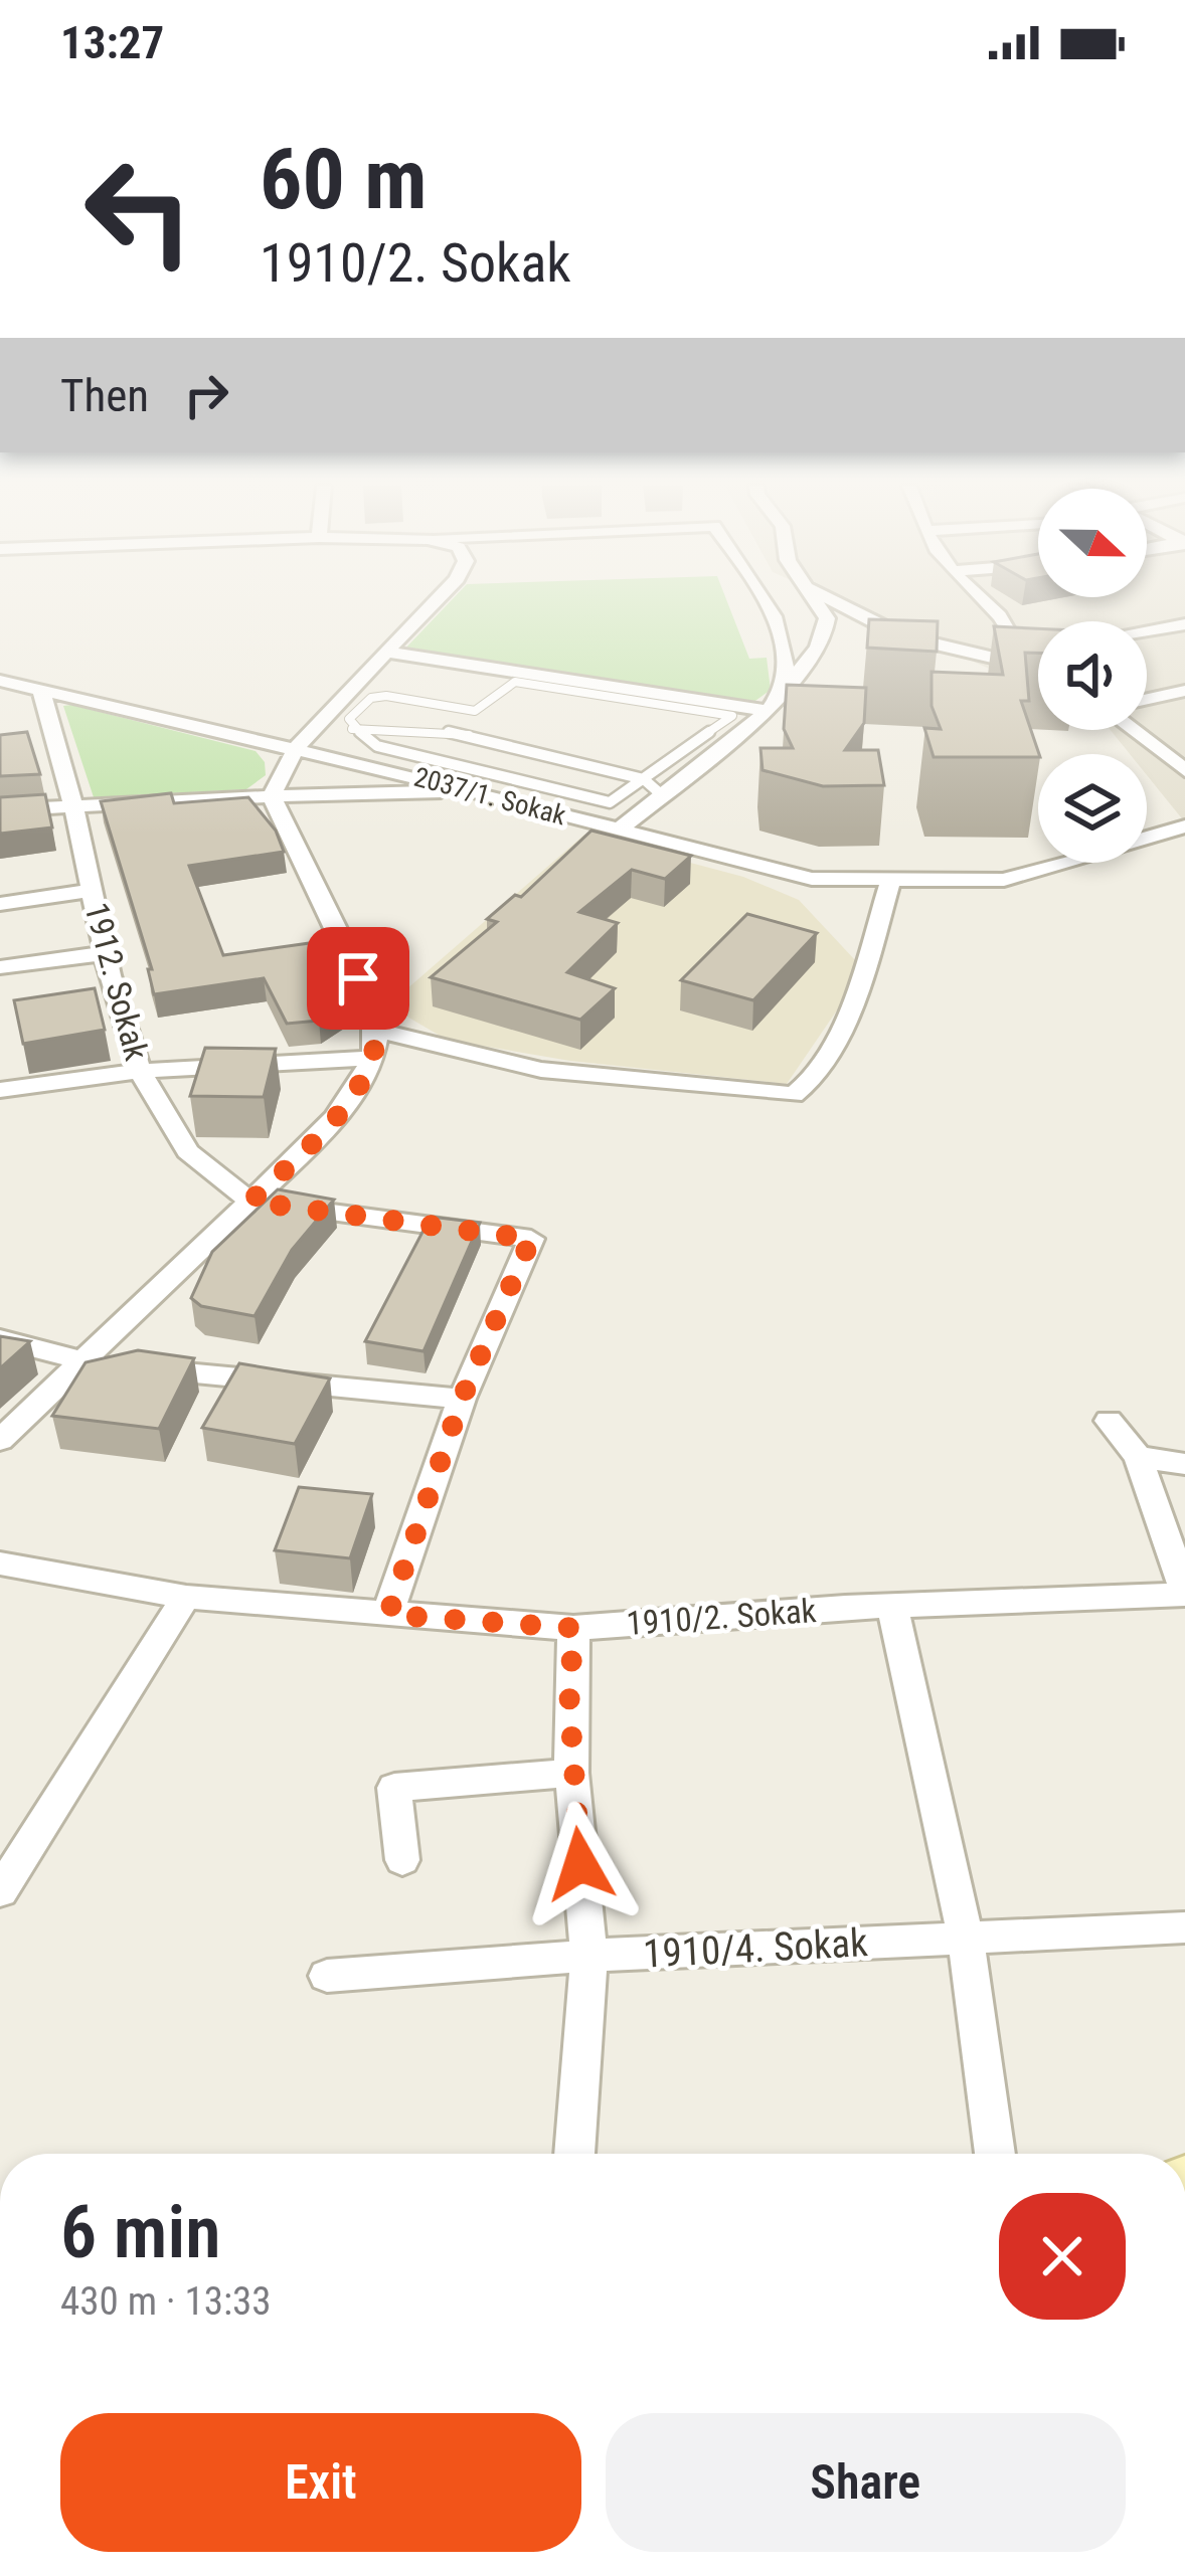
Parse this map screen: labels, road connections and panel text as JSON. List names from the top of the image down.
{
  "streets": {
    "street": [
      "2037/1. Sokak",
      "1912. Sokak",
      "1910/2. Sokak",
      "1910/4. Sokak"
    ]
  },
  "crossings": [
    ["2037/1. Sokak", "1912. Sokak"]
  ],
  "north": "right",
  "page": {
    "status": "13:27",
    "turn": ["60 m", "1910/2. Sokak"],
    "then": "Then",
    "heading": ["6 min", "430 m · 13:33"],
    "buttons": ["Exit", "Share"]
  }
}
